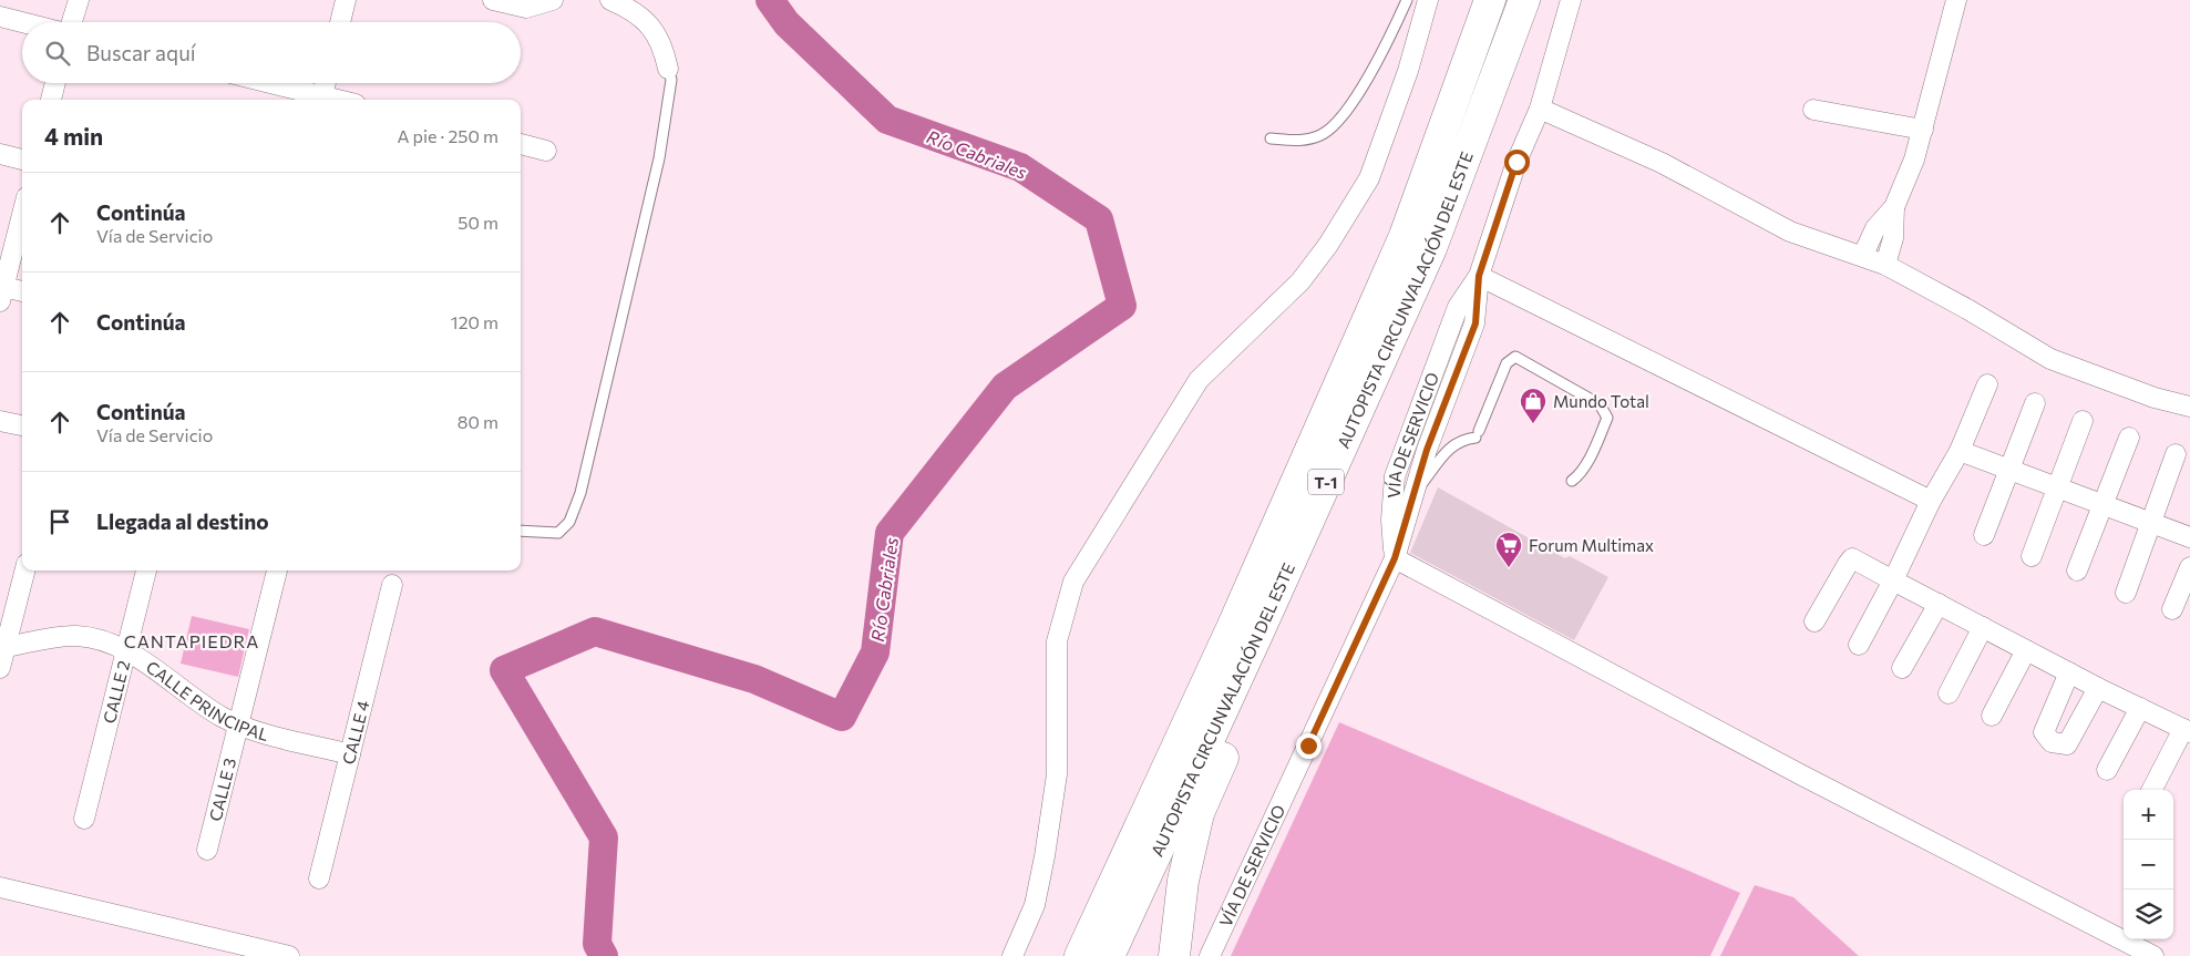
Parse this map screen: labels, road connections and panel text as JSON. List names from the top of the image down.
{
  "streets": {
    "highway": ["AUTOPISTA CIRCUNVALACIÓN DEL ESTE", "T-1"],
    "street": [
      "VÍA DE SERVICIO",
      "CALLE 2",
      "CALLE PRINCIPAL",
      "CALLE 4",
      "CALLE 3"
    ]
  },
  "crossings": [
    ["CALLE 2", "CALLE PRINCIPAL"],
    ["CALLE PRINCIPAL", "CALLE 4"],
    ["CALLE PRINCIPAL", "CALLE 3"]
  ],
  "districts": ["CANTAPIEDRA"],
  "water": ["Río Cabriales"],
  "places": {
    "shop": ["Mundo Total"],
    "supermarket": ["Forum Multimax"]
  },
  "page": {
    "search": "Buscar aquí",
    "heading": ["4 min", "A pie · 250 m"],
    "list": [
      ["Continúa", "Vía de Servicio", "50 m"],
      ["Continúa", "120 m"],
      ["Continúa", "Vía de Servicio", "80 m"],
      "Llegada al destino"
    ],
    "map_buttons": ["+", "−"]
  }
}
